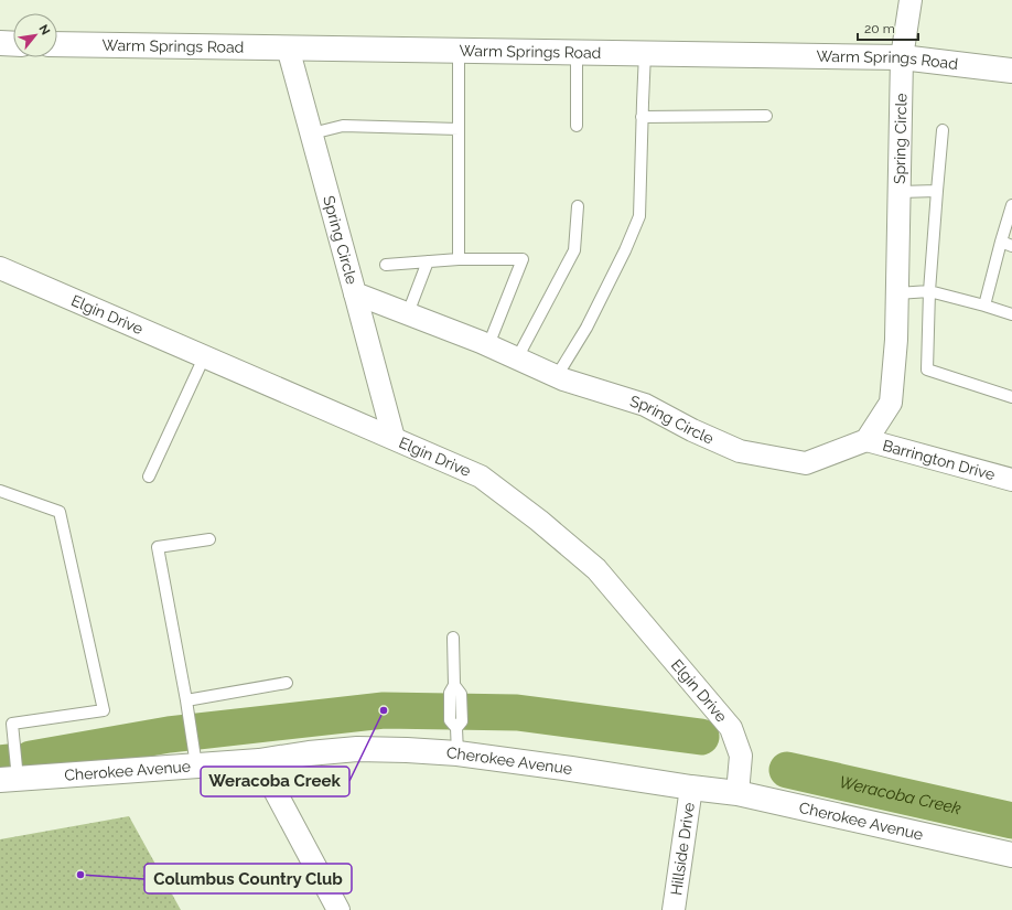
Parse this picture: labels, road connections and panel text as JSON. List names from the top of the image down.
{
  "streets": {
    "street": [
      "Warm Springs Road",
      "Spring Circle",
      "Elgin Drive",
      "Barrington Drive",
      "Cherokee Avenue",
      "Hillside Drive"
    ]
  },
  "crossings": [
    ["Warm Springs Road", "Spring Circle"],
    ["Spring Circle", "Barrington Drive"],
    ["Elgin Drive", "Cherokee Avenue"],
    ["Cherokee Avenue", "Hillside Drive"]
  ],
  "water": ["Weracoba Creek"],
  "places": ["Weracoba Creek", "Columbus Country Club"],
  "scale_bar": "20 m",
  "north": "top right"
}
